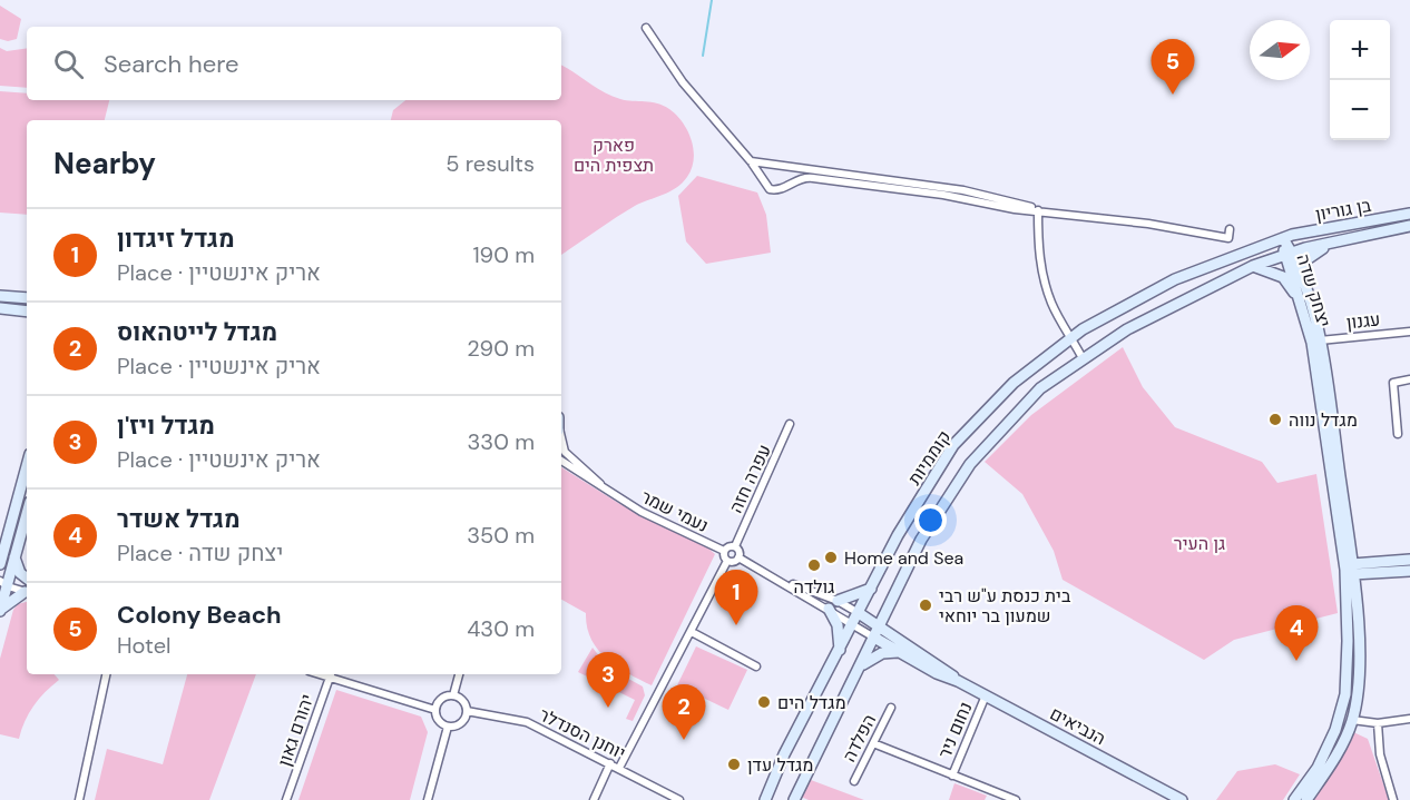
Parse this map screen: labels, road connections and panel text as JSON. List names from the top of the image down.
{
  "streets": {
    "street": [
      "בן גוריון",
      "יצחק שדה",
      "עגנון",
      "קוממיות",
      "עפרה חזה",
      "נעמי שמר",
      "הנביאים",
      "יהורם גאון",
      "נחום ניר",
      "יוחנן הסנדלר",
      "הפלדה"
    ]
  },
  "crossings": [
    ["בן גוריון", "יצחק שדה"],
    ["בן גוריון", "קוממיות"],
    ["יצחק שדה", "עגנון"],
    ["יצחק שדה", "קוממיות"],
    ["קוממיות", "הנביאים"],
    ["עפרה חזה", "נעמי שמר"],
    ["הנביאים", "נחום ניר"],
    ["נחום ניר", "הפלדה"]
  ],
  "parks": ["פארק תצפית הים", "גן העיר"],
  "places": [
    "מגדל נווה",
    "Home and Sea",
    "גולדה",
    "בית כנסת ע\"ש רבי שמעון בר יוחאי",
    "מגדל הים",
    "מגדל עדן"
  ],
  "north": "right",
  "page": {
    "map_buttons": ["+", "−"],
    "search": "Search here",
    "pins": [
      "5",
      "1",
      "4",
      "3",
      "2"
    ],
    "heading": ["Nearby", "5 results"],
    "list": [
      {
        "mark": "1",
        "name": "מגדל זיגדון",
        "note": "Place · אריק אינשטיין",
        "value": "190 m"
      },
      {
        "mark": "2",
        "name": "מגדל לייטהאוס",
        "note": "Place · אריק אינשטיין",
        "value": "290 m"
      },
      {
        "mark": "3",
        "name": "מגדל ויז'ן",
        "note": "Place · אריק אינשטיין",
        "value": "330 m"
      },
      {
        "mark": "4",
        "name": "מגדל אשדר",
        "note": "Place · יצחק שדה",
        "value": "350 m"
      },
      {
        "mark": "5",
        "name": "Colony Beach",
        "note": "Hotel",
        "value": "430 m"
      }
    ]
  }
}
